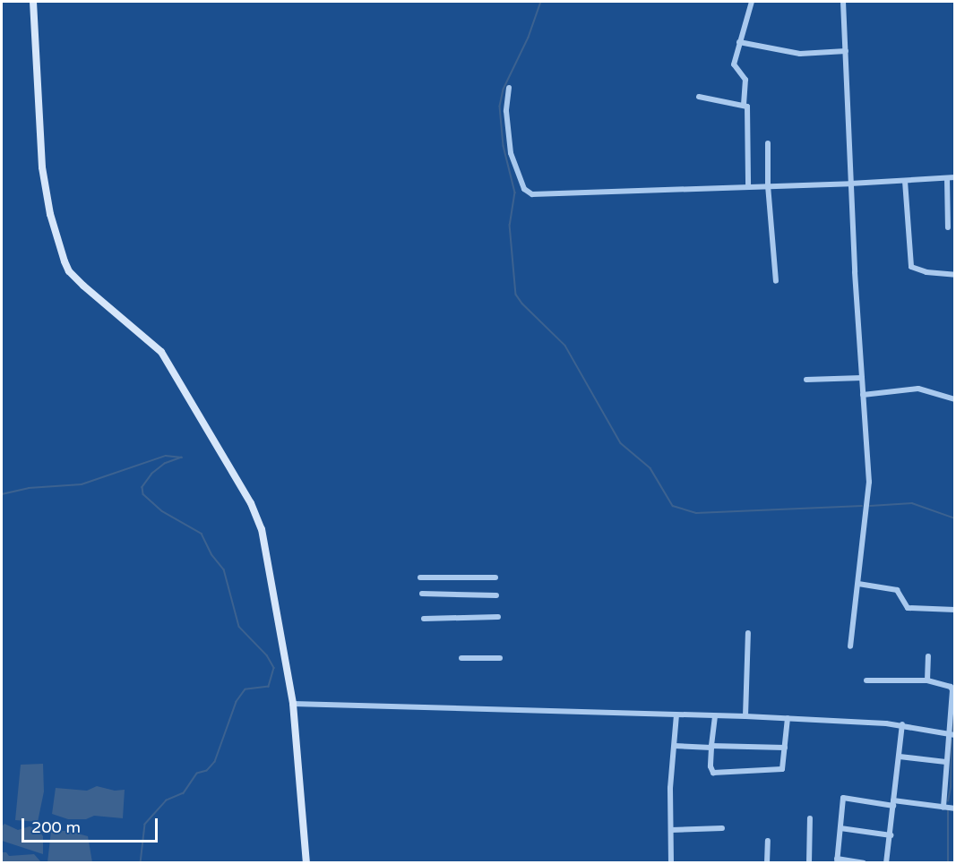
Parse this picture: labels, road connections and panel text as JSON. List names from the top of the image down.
{
  "scale_bar": "200 m"
}
